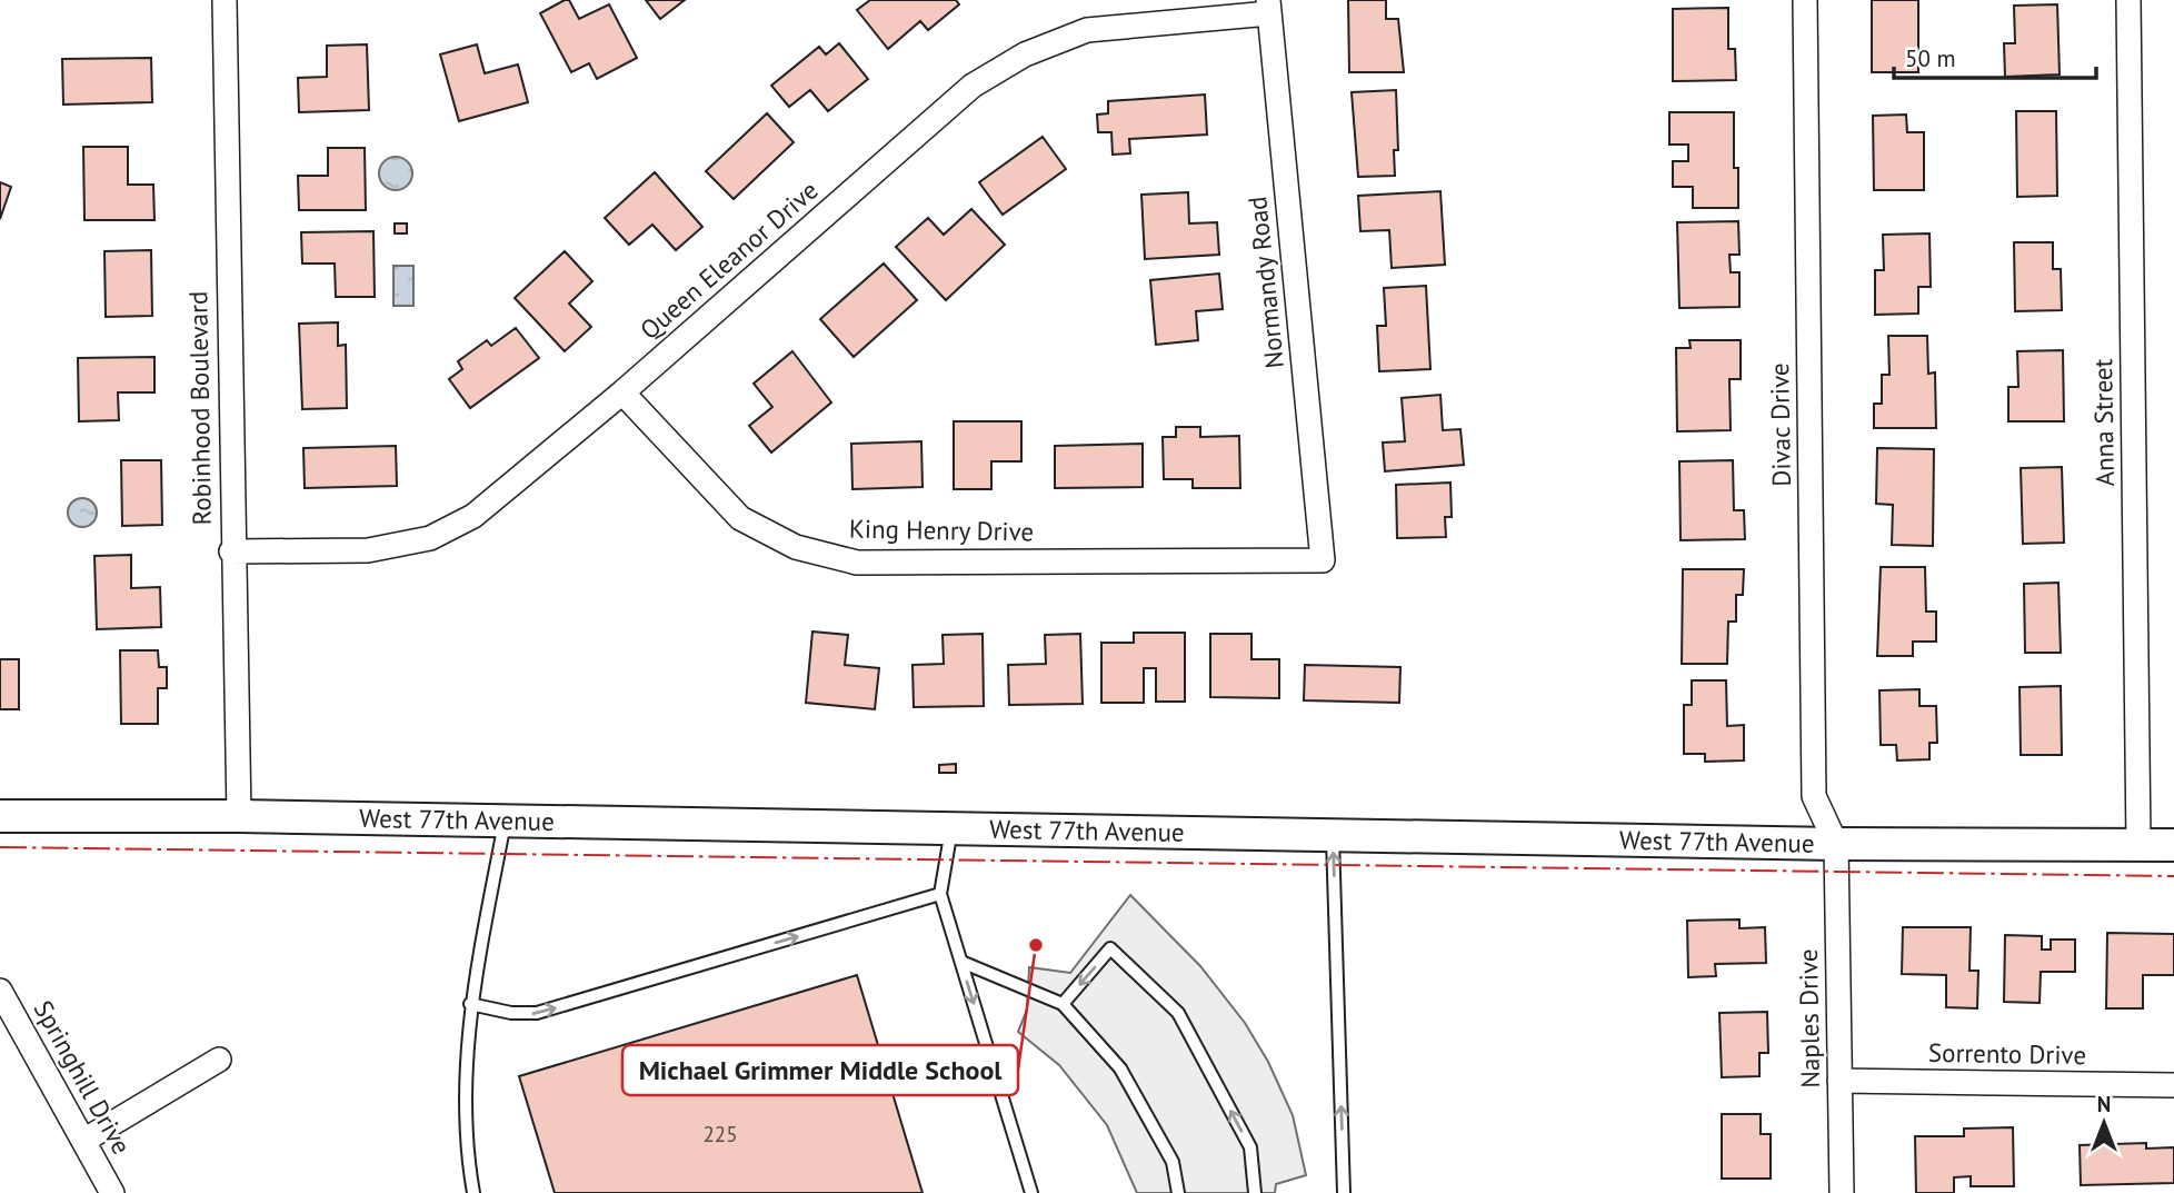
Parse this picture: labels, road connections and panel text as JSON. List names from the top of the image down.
{
  "streets": {
    "street": [
      "Queen Eleanor Drive",
      "Normandy Road",
      "Robinhood Boulevard",
      "Anna Street",
      "Divac Drive",
      "King Henry Drive",
      "West 77th Avenue",
      "Naples Drive",
      "Sorrento Drive",
      "Springhill Drive"
    ]
  },
  "crossings": [
    ["Queen Eleanor Drive", "Normandy Road"],
    ["Queen Eleanor Drive", "Robinhood Boulevard"],
    ["Queen Eleanor Drive", "King Henry Drive"],
    ["Normandy Road", "King Henry Drive"],
    ["Robinhood Boulevard", "West 77th Avenue"],
    ["Anna Street", "West 77th Avenue"],
    ["Divac Drive", "West 77th Avenue"],
    ["Divac Drive", "Naples Drive"],
    ["West 77th Avenue", "Naples Drive"],
    ["Naples Drive", "Sorrento Drive"]
  ],
  "places": ["Michael Grimmer Middle School"],
  "house_numbers": ["225"],
  "scale_bar": "50 m",
  "north": "top"
}
